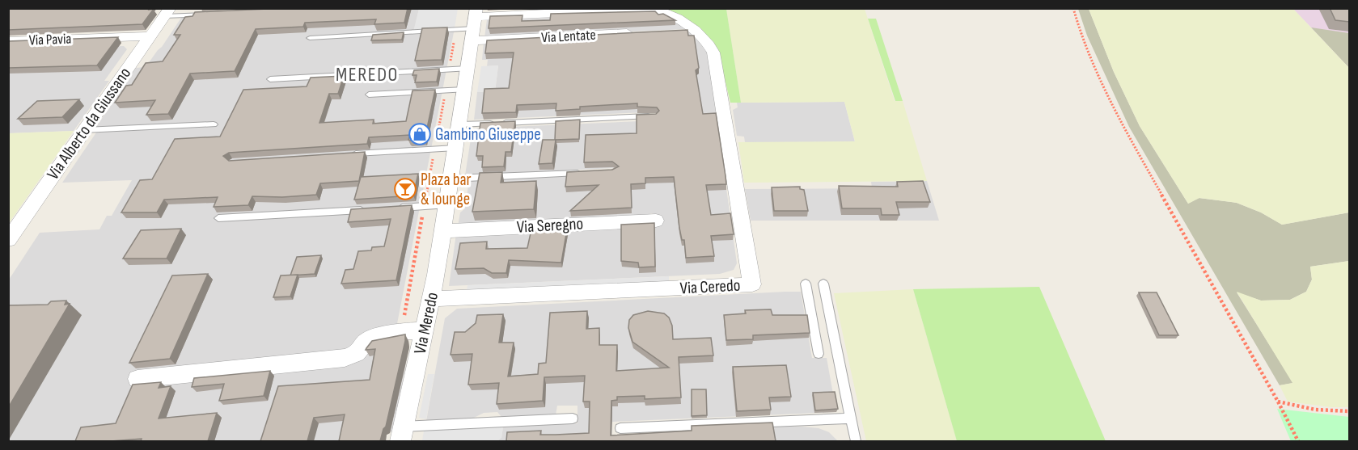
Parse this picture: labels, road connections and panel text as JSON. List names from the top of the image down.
{
  "streets": {
    "street": [
      "Via Lentate",
      "Via Pavia",
      "Via Alberto da Giussano",
      "Via Seregno",
      "Via Ceredo",
      "Via Meredo"
    ]
  },
  "crossings": [
    ["Via Lentate", "Via Meredo"],
    ["Via Pavia", "Via Alberto da Giussano"],
    ["Via Seregno", "Via Meredo"],
    ["Via Ceredo", "Via Meredo"]
  ],
  "districts": ["MEREDO"],
  "places": {
    "shop": ["Gambino Giuseppe"],
    "bar": ["Plaza bar & lounge"]
  }
}
